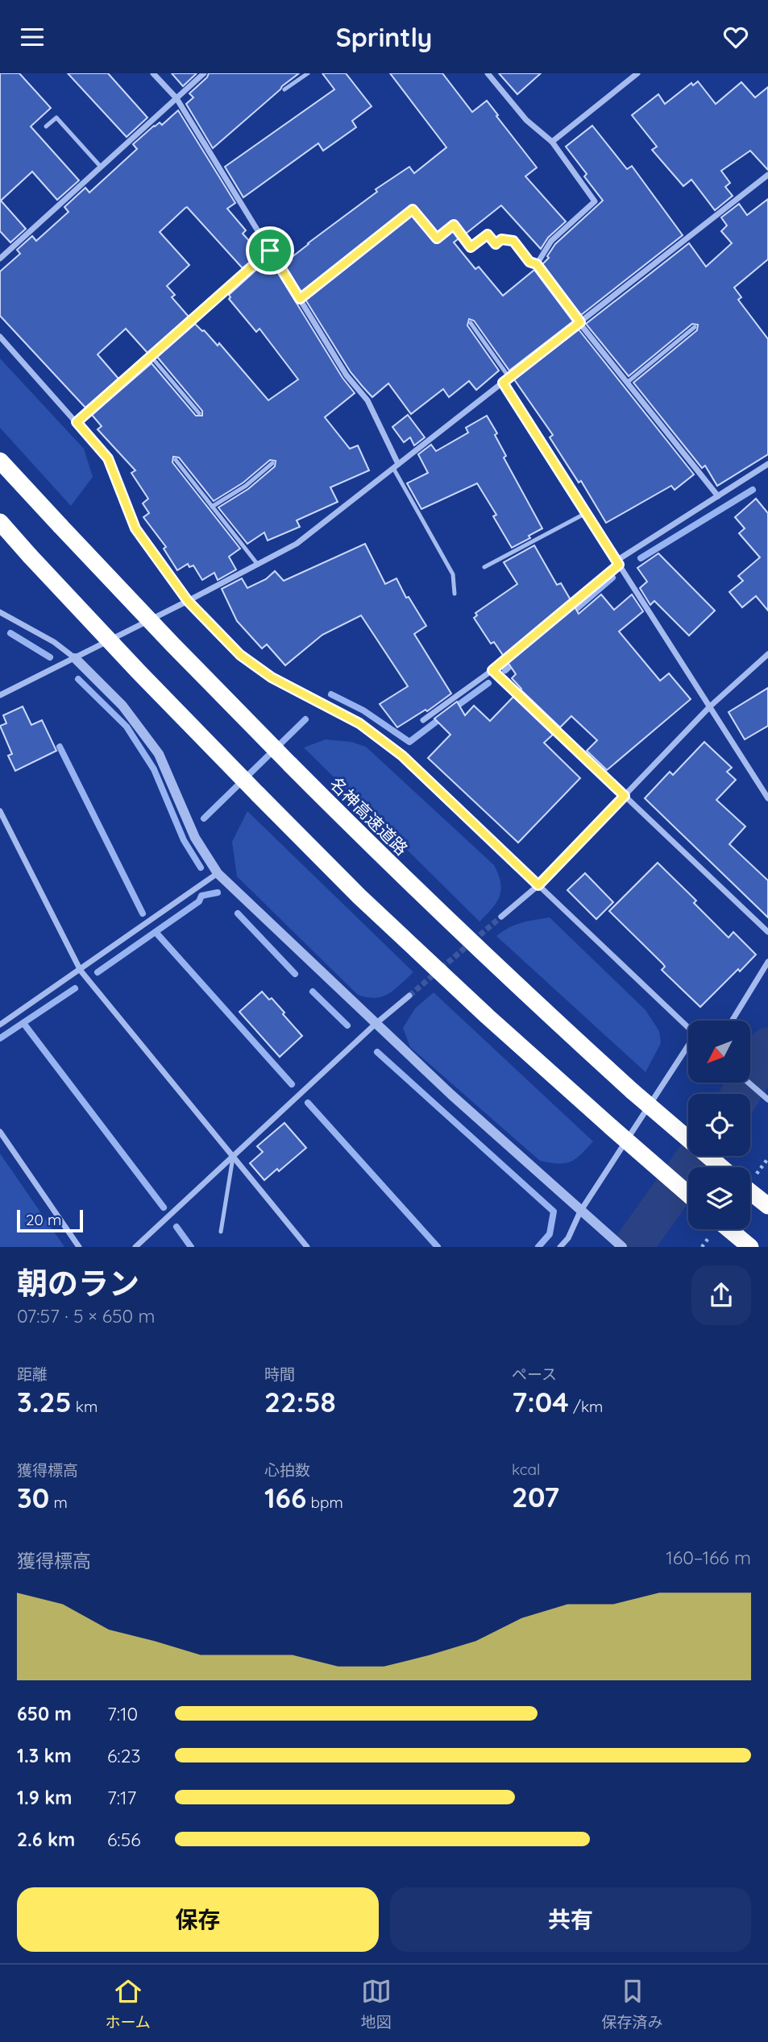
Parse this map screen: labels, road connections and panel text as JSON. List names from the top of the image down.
{
  "streets": {
    "highway": ["名神高速道路"]
  },
  "scale_bar": "20 m",
  "north": "bottom left",
  "page": {
    "header": "Sprintly",
    "scale": "20 m",
    "heading": ["朝のラン", "07:57 · 5 × 650 m"],
    "stats": [
      ["距離", "3.25 km"],
      ["時間", "22:58"],
      ["ペース", "7:04 /km"],
      ["獲得標高", "30 m"],
      ["心拍数", "166 bpm"],
      ["kcal", "207"]
    ],
    "chart": ["獲得標高", "160–166 m"],
    "list": [
      {
        "name": "650 m",
        "note": "7:10"
      },
      {
        "name": "1.3 km",
        "note": "6:23"
      },
      {
        "name": "1.9 km",
        "note": "7:17"
      },
      {
        "name": "2.6 km",
        "note": "6:56"
      }
    ],
    "buttons": ["保存", "共有"],
    "tabs": ["ホーム", "地図", "保存済み"]
  }
}
